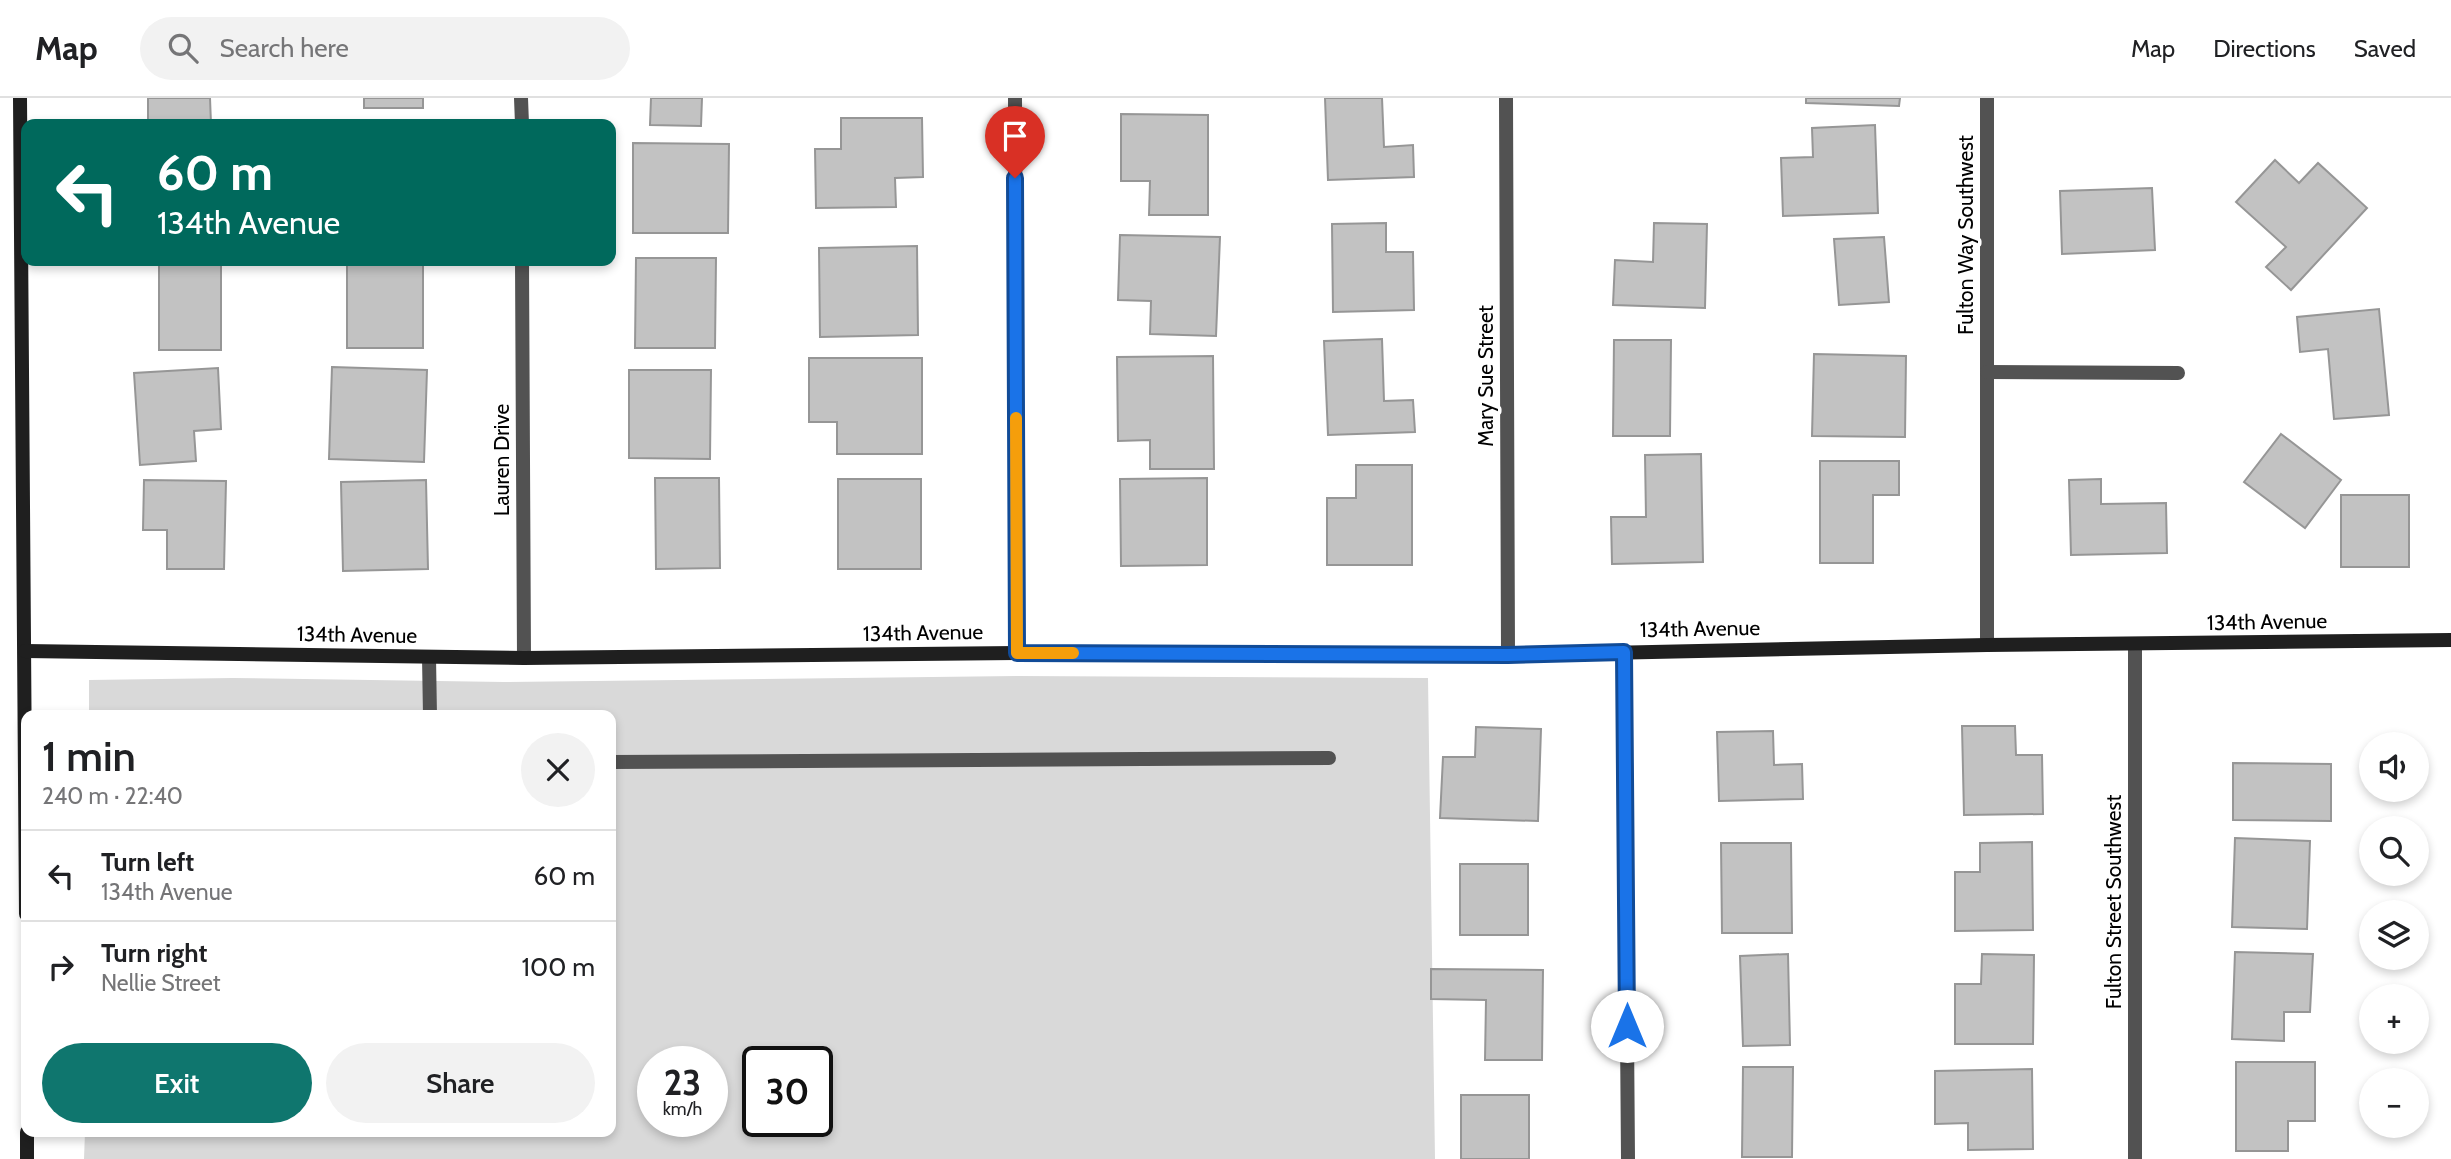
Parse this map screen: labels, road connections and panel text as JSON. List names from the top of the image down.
{
  "streets": {
    "street": [
      "Fulton Way Southwest",
      "Mary Sue Street",
      "Lauren Drive",
      "134th Avenue",
      "Fulton Street Southwest"
    ]
  },
  "crossings": [
    ["Fulton Way Southwest", "134th Avenue"],
    ["Mary Sue Street", "134th Avenue"],
    ["Lauren Drive", "134th Avenue"],
    ["134th Avenue", "Fulton Street Southwest"]
  ],
  "page": {
    "header": "Map",
    "search": "Search here",
    "nav": ["Map", "Directions", "Saved"],
    "turn": ["60 m", "134th Avenue"],
    "heading": ["1 min", "240 m · 22:40"],
    "map_buttons": ["+", "−"],
    "list": [
      {
        "name": "Turn left",
        "note": "134th Avenue",
        "value": "60 m"
      },
      {
        "name": "Turn right",
        "note": "Nellie Street",
        "value": "100 m"
      }
    ],
    "buttons": ["Exit", "Share"],
    "speed": "23 km/h",
    "limit": "30"
  }
}
